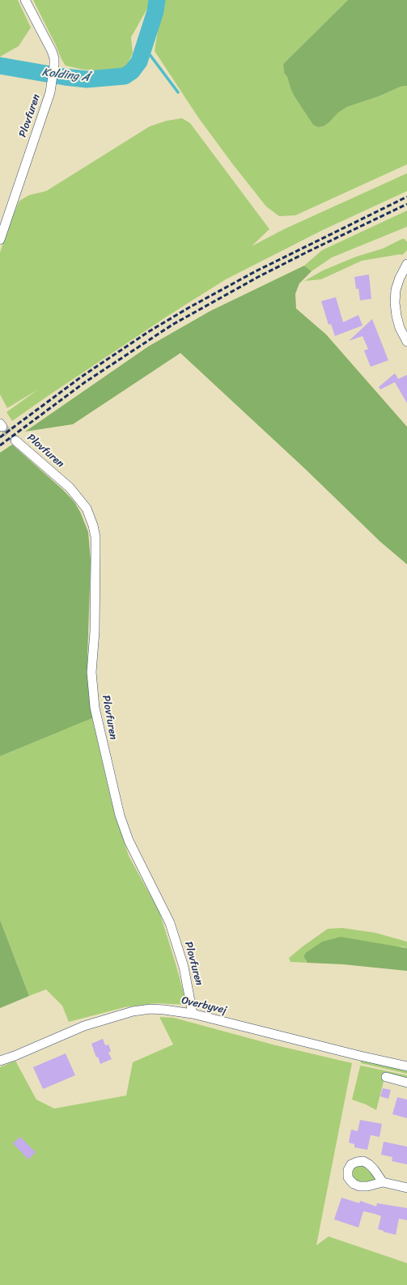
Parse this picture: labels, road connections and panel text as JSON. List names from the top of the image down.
{
  "streets": {
    "street": ["Plovfuren", "Overbyvej"]
  },
  "crossings": [
    ["Plovfuren", "Overbyvej"]
  ],
  "water": ["Kolding Å"]
}
